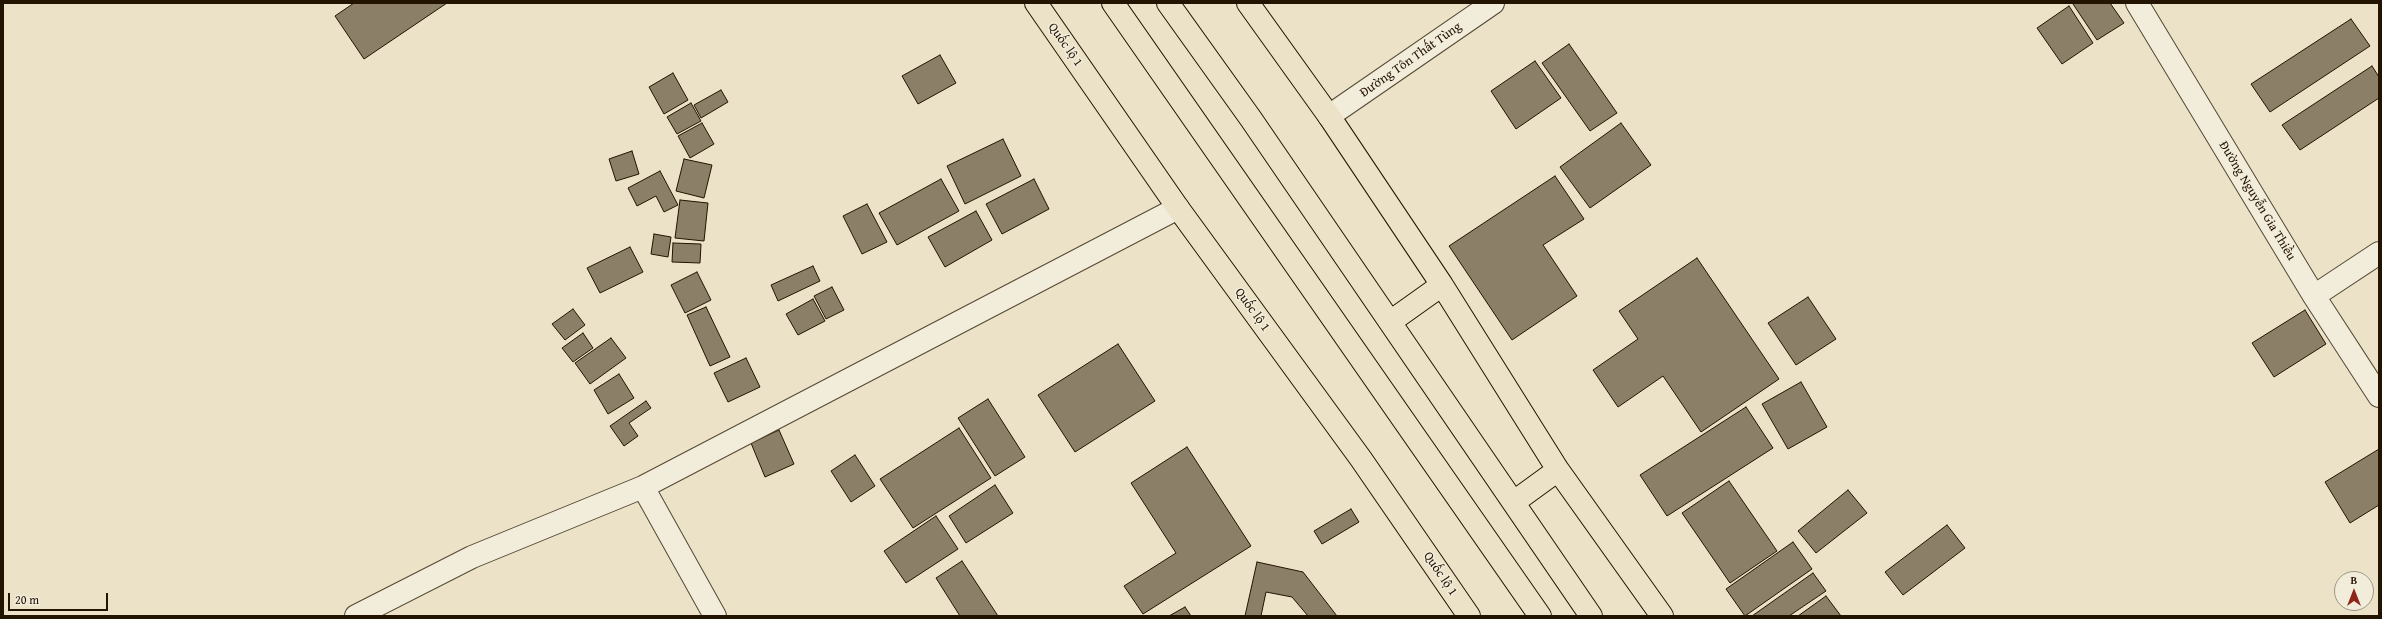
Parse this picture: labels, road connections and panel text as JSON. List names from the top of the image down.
{
  "streets": {
    "highway": ["Quốc lộ 1"],
    "street": ["Đường Tôn Thất Tùng", "Đường Nguyễn Gia Thiều"]
  },
  "scale_bar": "20 m",
  "north": "top"
}
